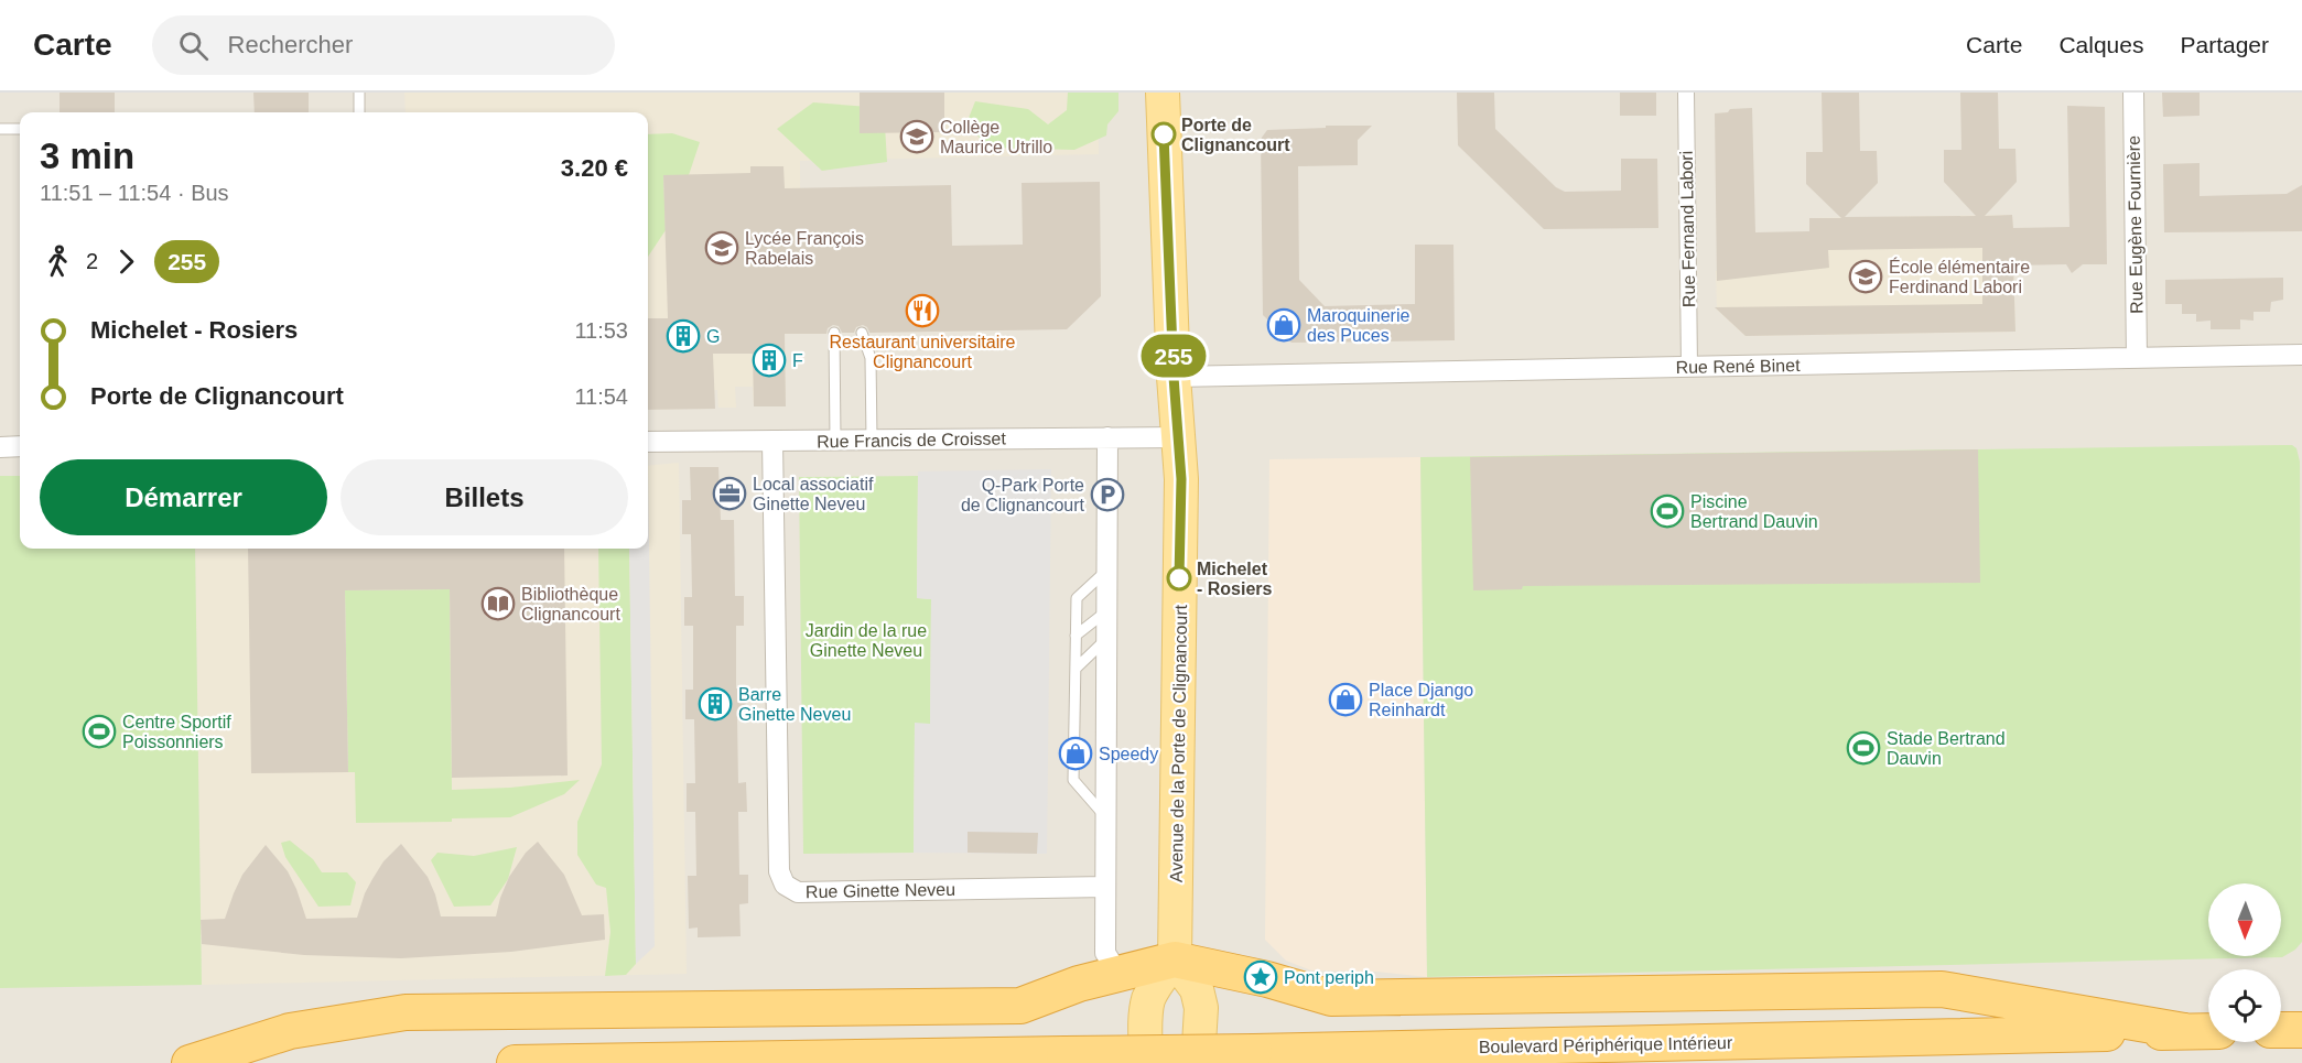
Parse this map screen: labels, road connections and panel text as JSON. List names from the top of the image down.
{
  "streets": {
    "highway": ["Boulevard Périphérique Intérieur"],
    "main road": ["Avenue de la Porte de Clignancourt"],
    "street": [
      "Rue Eugène Fournière",
      "Rue Fernand Labori",
      "Rue René Binet",
      "Rue Francis de Croisset",
      "Rue Ginette Neveu"
    ]
  },
  "crossings": [
    ["Rue Eugène Fournière", "Rue René Binet"],
    ["Rue Fernand Labori", "Rue René Binet"],
    ["Rue René Binet", "Avenue de la Porte de Clignancourt"],
    ["Rue Francis de Croisset", "Avenue de la Porte de Clignancourt"],
    ["Rue Francis de Croisset", "Rue Ginette Neveu"]
  ],
  "parks": ["Jardin de la rue Ginette Neveu"],
  "places": {
    "other": ["Porte de Clignancourt", "Michelet - Rosiers"],
    "school or university": ["Collège Maurice Utrillo", "Lycée François Rabelais", "École élémentaire Ferdinand Labori"],
    "restaurant": ["Restaurant universitaire Clignancourt"],
    "shop": ["Maroquinerie des Puces", "Place Django Reinhardt", "Speedy"],
    "building": ["G", "F", "Barre Ginette Neveu"],
    "office": ["Local associatif Ginette Neveu"],
    "parking": ["Q-Park Porte de Clignancourt"],
    "sports": ["Piscine Bertrand Dauvin", "Centre Sportif Poissonniers", "Stade Bertrand Dauvin"],
    "library": ["Bibliothèque Clignancourt"],
    "place": ["Pont periph"]
  },
  "lines": ["bus line 255"],
  "north": "bottom",
  "page": {
    "header": "Carte",
    "search": "Rechercher",
    "nav": ["Carte", "Calques", "Partager"],
    "on_map": "255",
    "heading": ["3 min", "11:51 – 11:54 · Bus", "3.20 €"],
    "legs": ["2", "255"],
    "list": [
      {
        "name": "Michelet - Rosiers",
        "value": "11:53"
      },
      {
        "name": "Porte de Clignancourt",
        "value": "11:54"
      }
    ],
    "buttons": ["Démarrer", "Billets"]
  }
}
